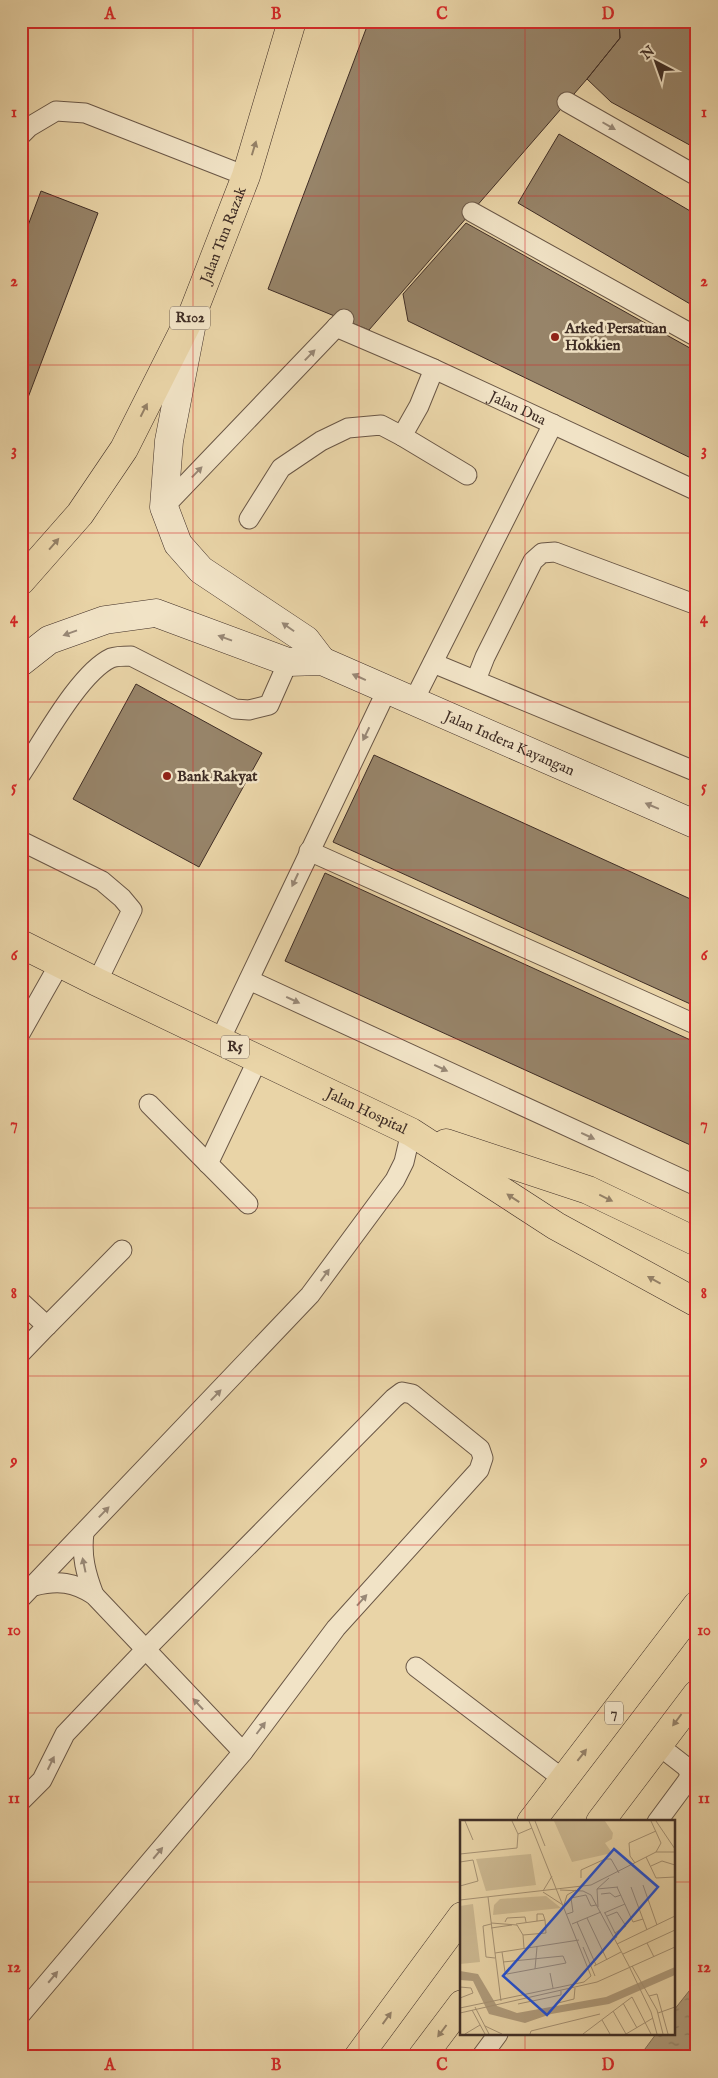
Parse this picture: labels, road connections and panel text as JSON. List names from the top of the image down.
{
  "streets": {
    "main road": [
      "Jalan Tun Razak",
      "R102",
      "R5",
      "Jalan Hospital",
      "7"
    ],
    "street": ["Jalan Indera Kayangan"],
    "lane": ["Jalan Dua"]
  },
  "crossings": [
    ["R5", "Jalan Hospital"]
  ],
  "one_way": ["Jalan Tun Razak", "Jalan Dua", "Jalan Indera Kayangan"],
  "places": ["Arked Persatuan Hokkien", "Bank Rakyat"],
  "north": "top left",
  "grid": {
    "columns": [
      "A",
      "B",
      "C",
      "D"
    ],
    "rows": [
      "1",
      "2",
      "3",
      "4",
      "5",
      "6",
      "7",
      "8",
      "9",
      "10",
      "11",
      "12"
    ]
  }
}
